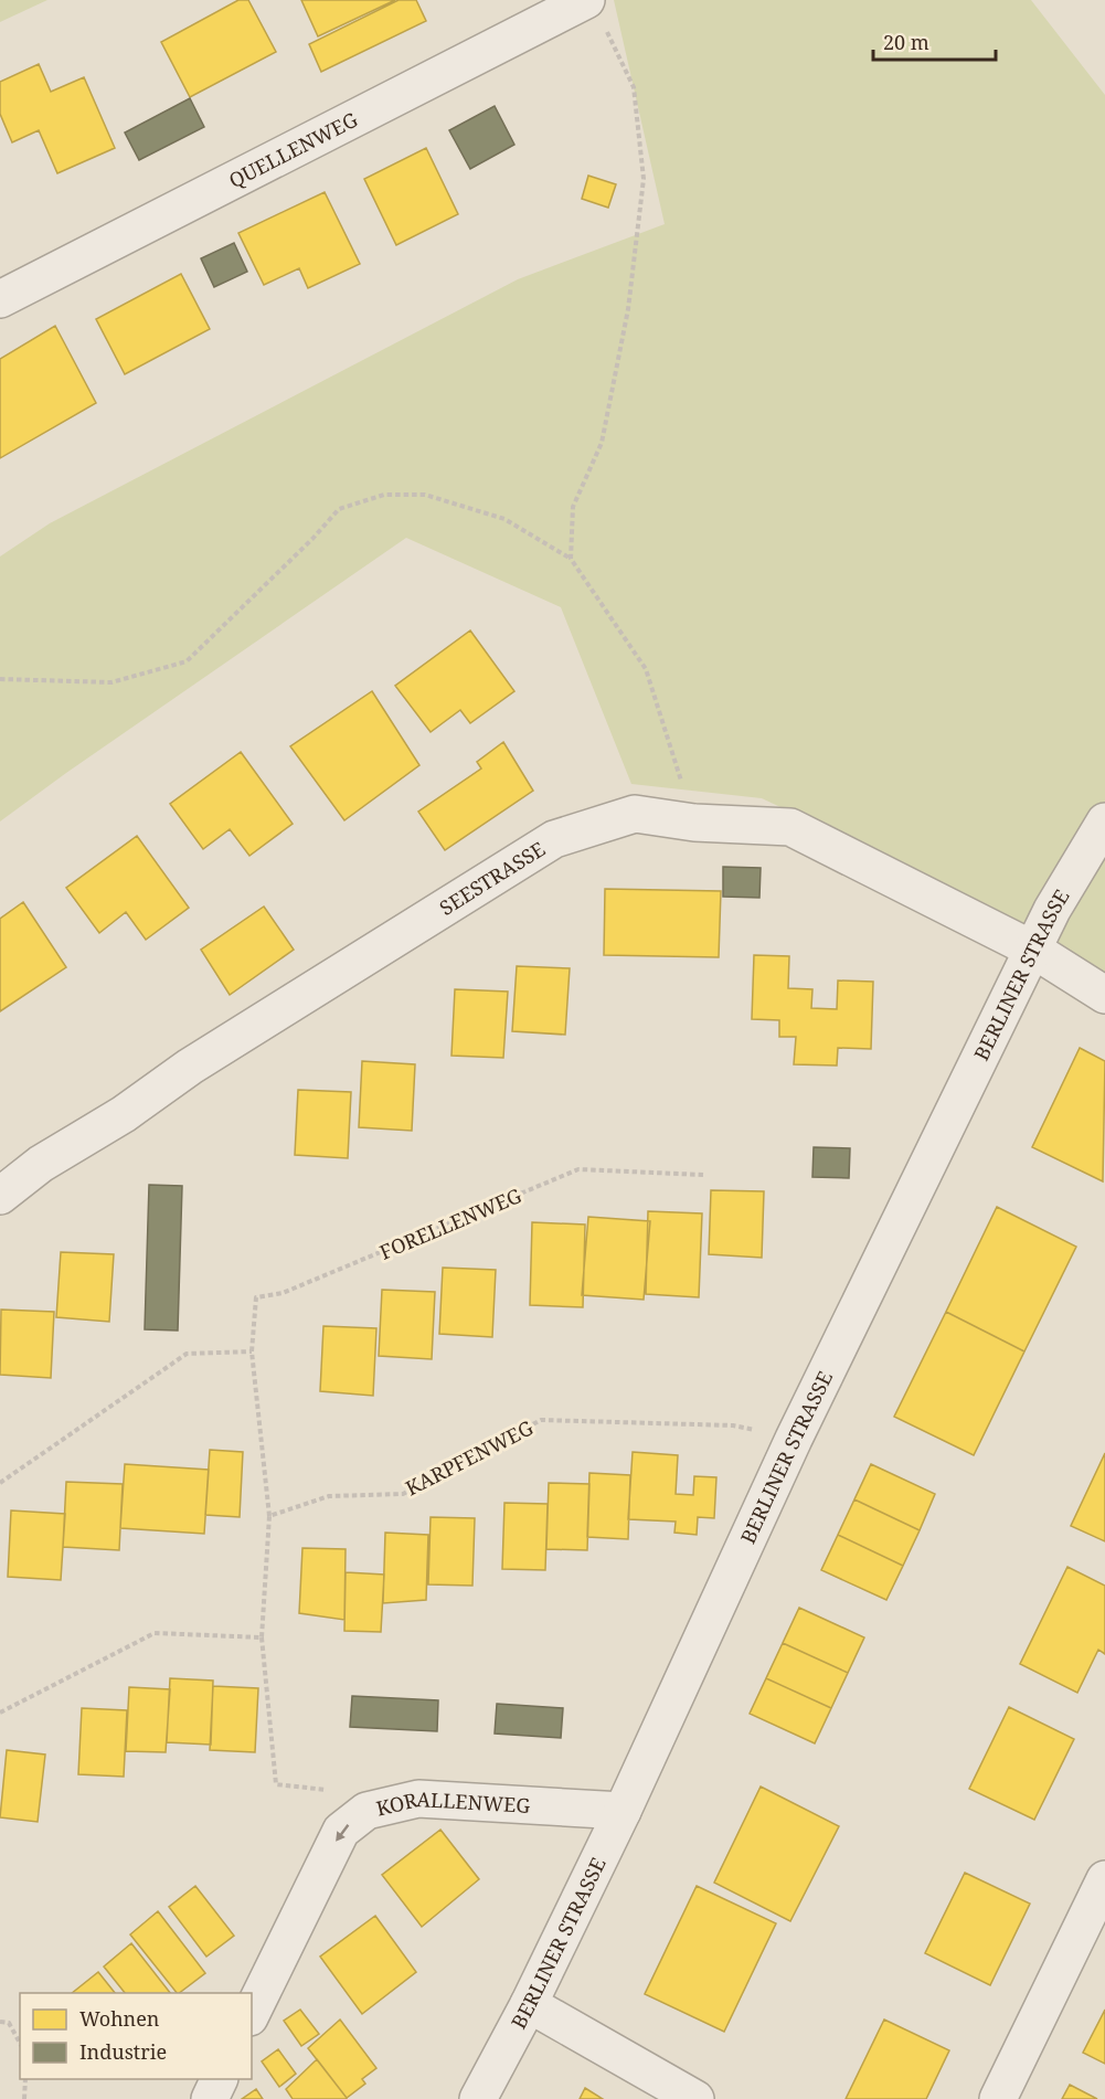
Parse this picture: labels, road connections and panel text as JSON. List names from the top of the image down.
{
  "streets": {
    "street": [
      "QUELLENWEG",
      "SEESTRASSE",
      "BERLINER STRASSE",
      "KORALLENWEG"
    ],
    "path": ["FORELLENWEG", "KARPFENWEG"]
  },
  "crossings": [
    ["SEESTRASSE", "BERLINER STRASSE"],
    ["BERLINER STRASSE", "KARPFENWEG"],
    ["BERLINER STRASSE", "KORALLENWEG"],
    ["FORELLENWEG", "KARPFENWEG"]
  ],
  "one_way": ["KORALLENWEG"],
  "legend": ["Wohnen", "Industrie"],
  "scale_bar": "20 m"
}
